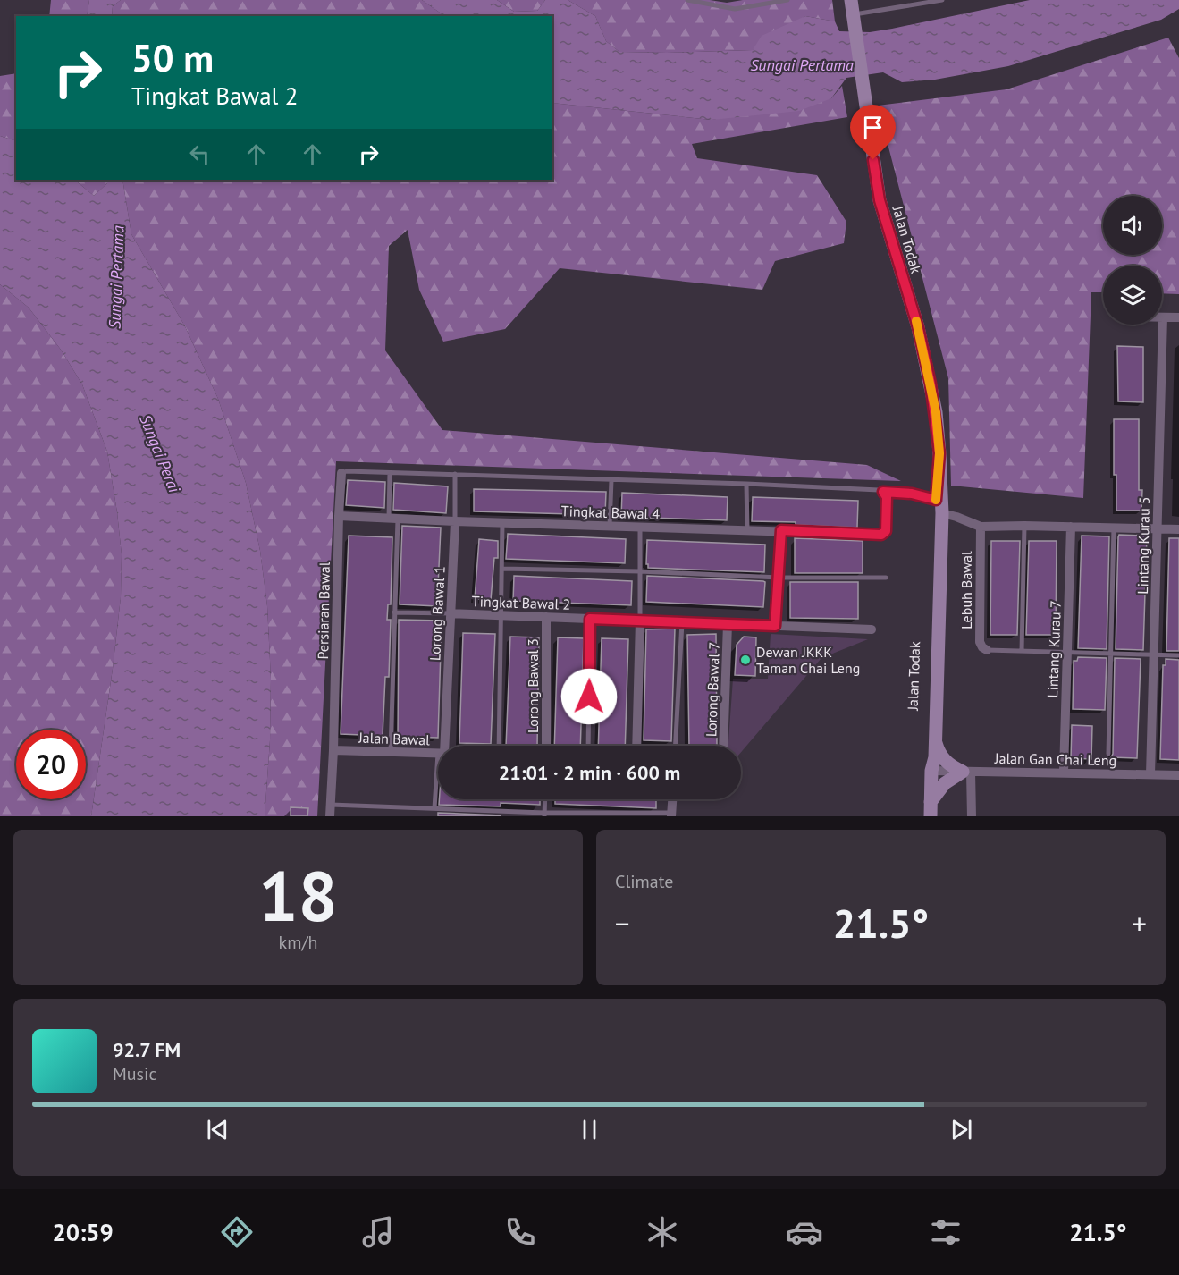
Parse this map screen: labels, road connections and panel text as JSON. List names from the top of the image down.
{
  "streets": {
    "main road": ["Jalan Todak"],
    "street": [
      "Tingkat Bawal 4",
      "Lintang Kurau 5",
      "Lebuh Bawal",
      "Tingkat Bawal 2",
      "Persiaran Bawal",
      "Lorong Bawal 1",
      "Lintang Kurau 7",
      "Lorong Bawal 3",
      "Lorong Bawal 7",
      "Jalan Bawal",
      "Jalan Gan Chai Leng"
    ]
  },
  "crossings": [
    ["Jalan Todak", "Jalan Gan Chai Leng"],
    ["Tingkat Bawal 4", "Persiaran Bawal"],
    ["Tingkat Bawal 4", "Lorong Bawal 1"],
    ["Lintang Kurau 5", "Jalan Gan Chai Leng"],
    ["Tingkat Bawal 2", "Lorong Bawal 1"],
    ["Tingkat Bawal 2", "Lorong Bawal 3"],
    ["Tingkat Bawal 2", "Lorong Bawal 7"],
    ["Persiaran Bawal", "Jalan Bawal"],
    ["Lintang Kurau 7", "Jalan Gan Chai Leng"]
  ],
  "water": ["Sungai Pertama", "Sungai Perai"],
  "places": ["Dewan JKKK Taman Chai Leng"],
  "page": {
    "turn": ["50 m", "Tingkat Bawal 2"],
    "limit": "20",
    "trip": "21:01 · 2 min · 600 m",
    "tile": [
      ["18", "km/h"],
      "Climate"
    ],
    "heat": ["−", "21.5°", "+"],
    "song": ["92.7 FM", "Music"],
    "tabs": ["20:59", "21.5°"]
  }
}
